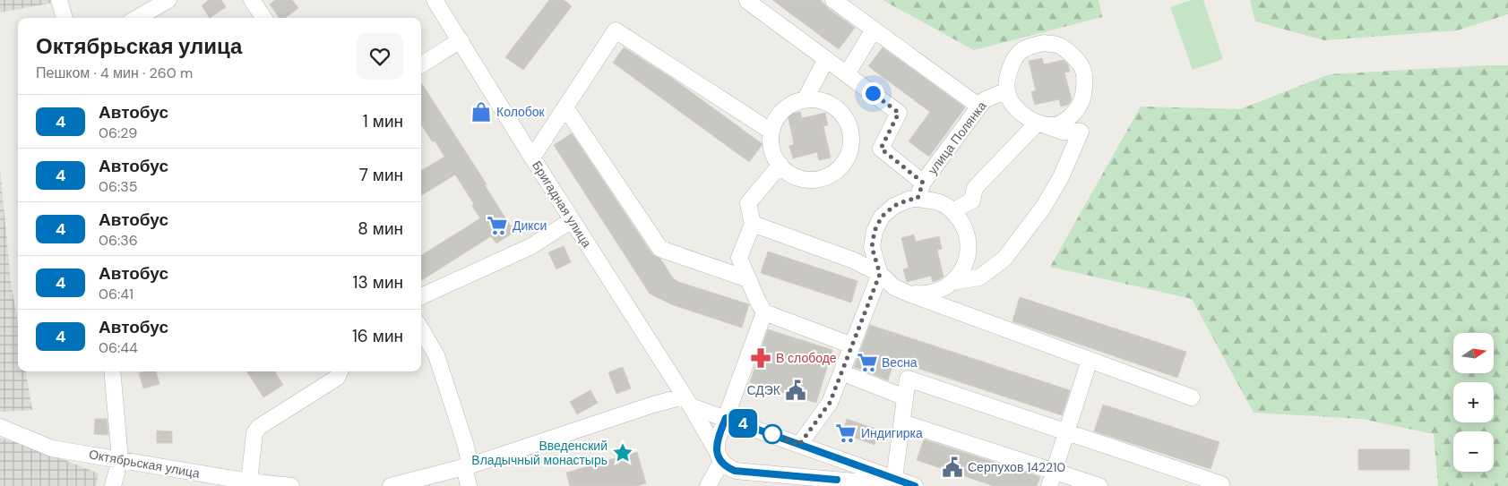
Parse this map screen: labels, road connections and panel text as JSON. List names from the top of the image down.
{
  "streets": {
    "street": ["улица Полянка", "Бригадная улица", "Октябрьская улица"]
  },
  "places": {
    "shop": ["Колобок"],
    "supermarket": ["Дикси", "Весна", "Индигирка"],
    "pharmacy": ["В слободе"],
    "public building": ["СДЭК", "Серпухов 142210"],
    "place": ["Введенский Владычный монастырь"]
  },
  "lines": ["bus line 4"],
  "north": "right",
  "page": {
    "on_map": "4",
    "heading": ["Октябрьская улица", "Пешком · 4 мин · 260 m"],
    "list": [
      {
        "mark": "4",
        "name": "Автобус",
        "note": "06:29",
        "value": "1 мин"
      },
      {
        "mark": "4",
        "name": "Автобус",
        "note": "06:35",
        "value": "7 мин"
      },
      {
        "mark": "4",
        "name": "Автобус",
        "note": "06:36",
        "value": "8 мин"
      },
      {
        "mark": "4",
        "name": "Автобус",
        "note": "06:41",
        "value": "13 мин"
      },
      {
        "mark": "4",
        "name": "Автобус",
        "note": "06:44",
        "value": "16 мин"
      }
    ],
    "map_buttons": ["+", "−"]
  }
}
